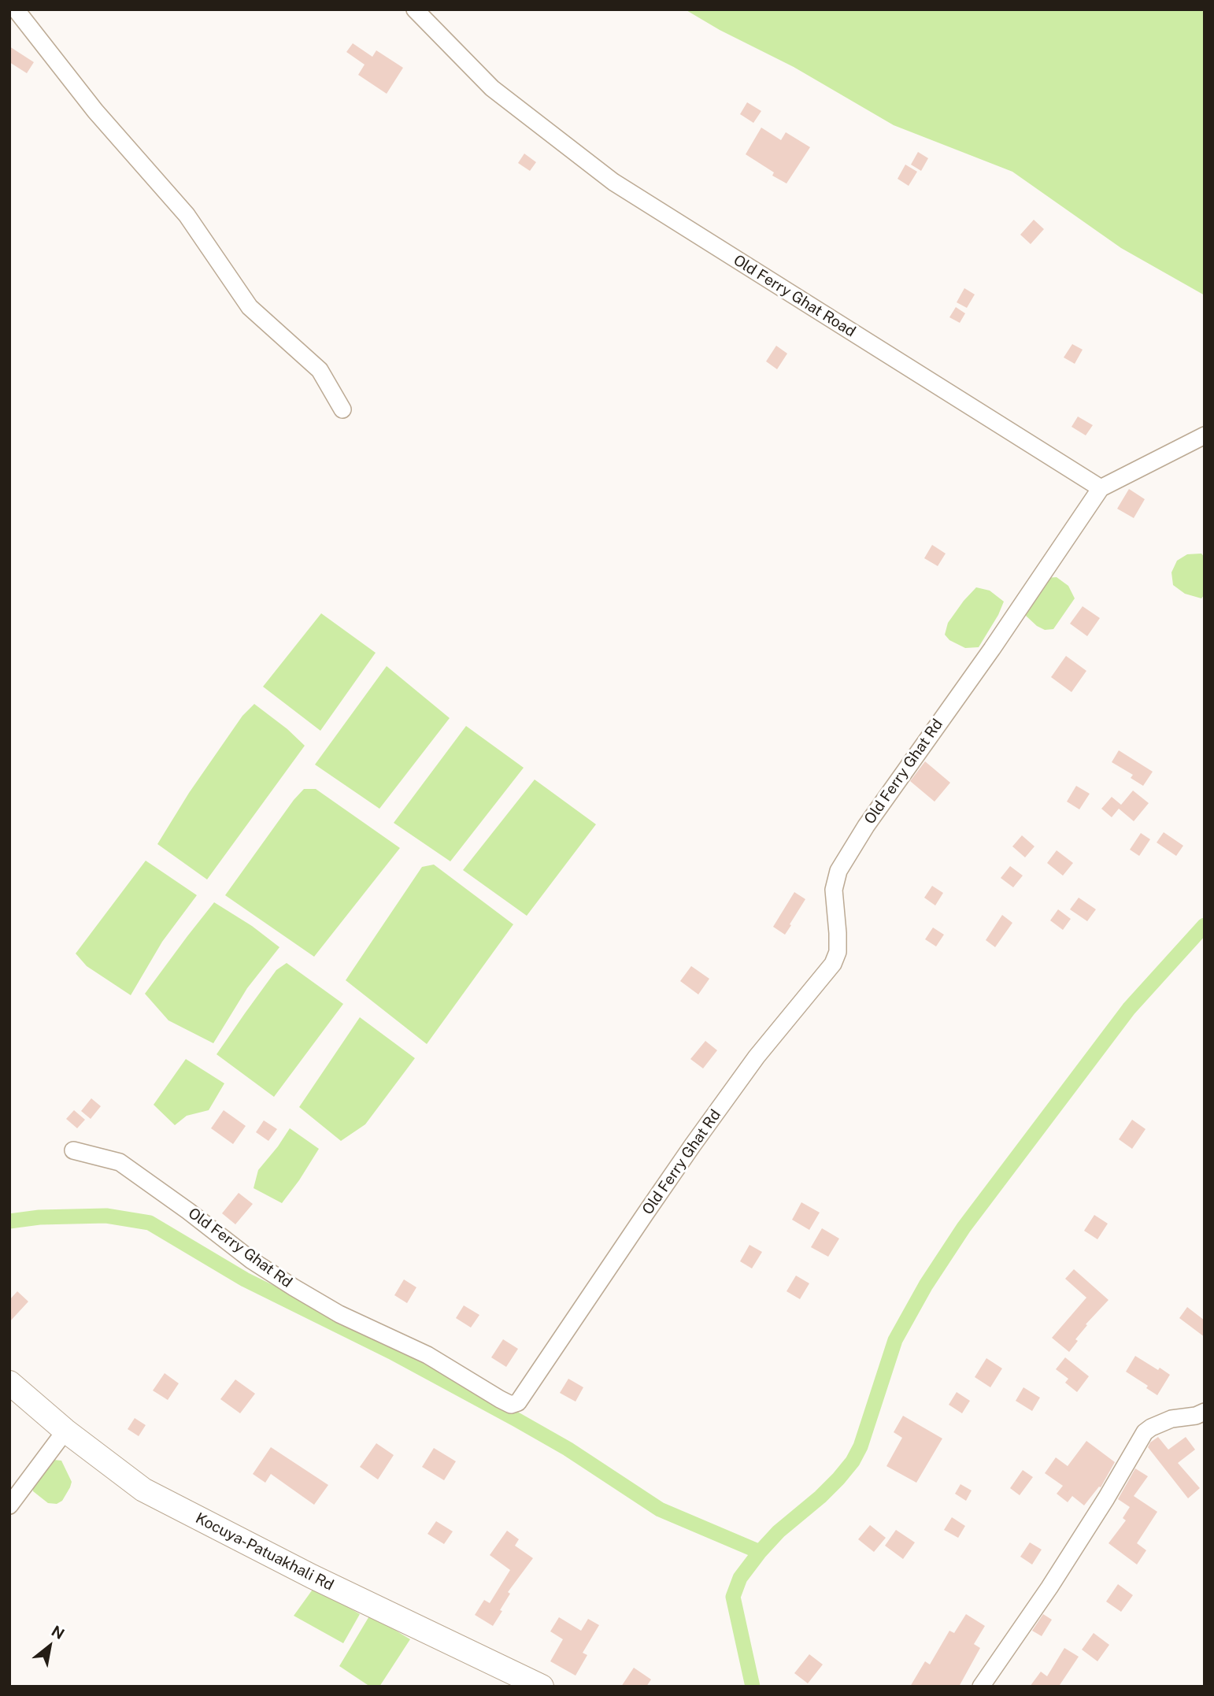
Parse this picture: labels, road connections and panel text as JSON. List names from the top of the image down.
{
  "streets": {
    "main road": ["Kocuya-Patuakhali Rd"],
    "street": ["Old Ferry Ghat Road", "Old Ferry Ghat Rd"]
  },
  "crossings": [
    ["Old Ferry Ghat Road", "Old Ferry Ghat Rd"]
  ],
  "north": "top right"
}
